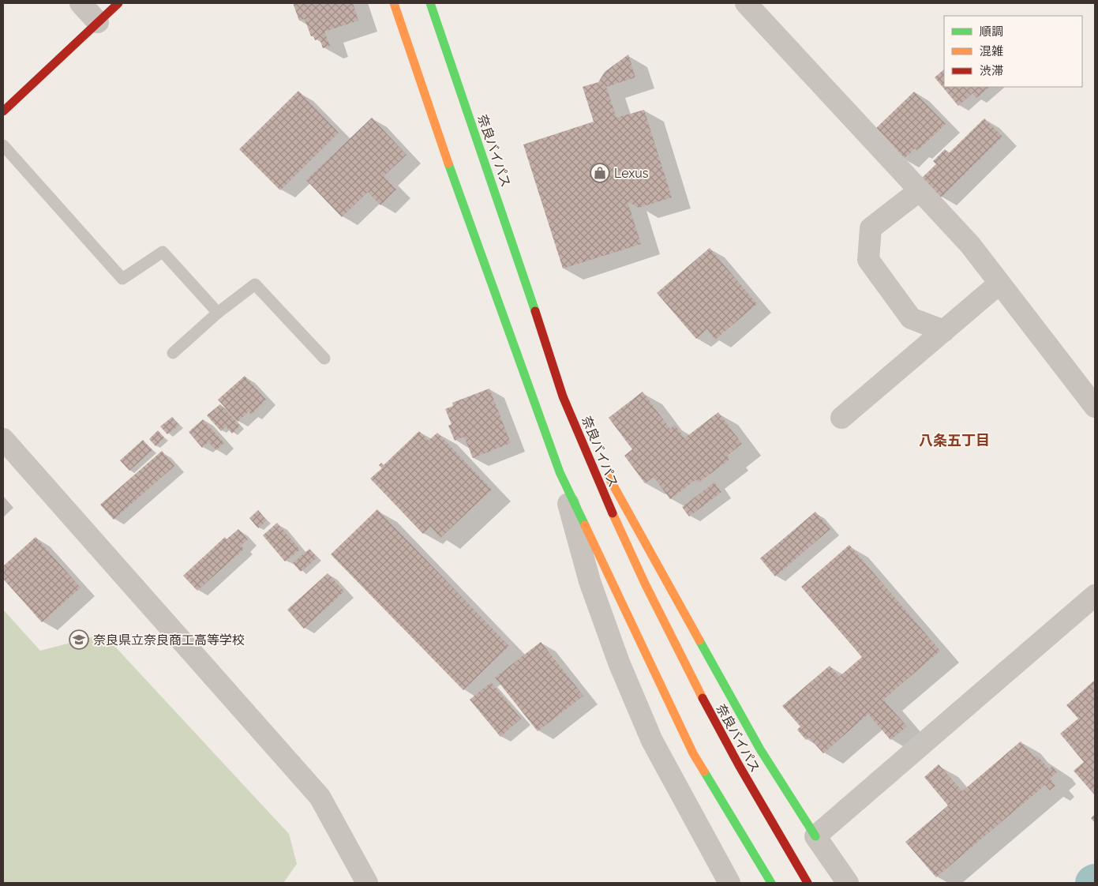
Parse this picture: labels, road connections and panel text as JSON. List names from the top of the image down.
{
  "streets": {
    "main road": ["奈良バイパス"]
  },
  "districts": ["八条五丁目"],
  "places": {
    "shop": ["Lexus"],
    "school or university": ["奈良県立奈良商工高等学校"]
  },
  "legend": ["順調", "混雑", "渋滞"]
}
